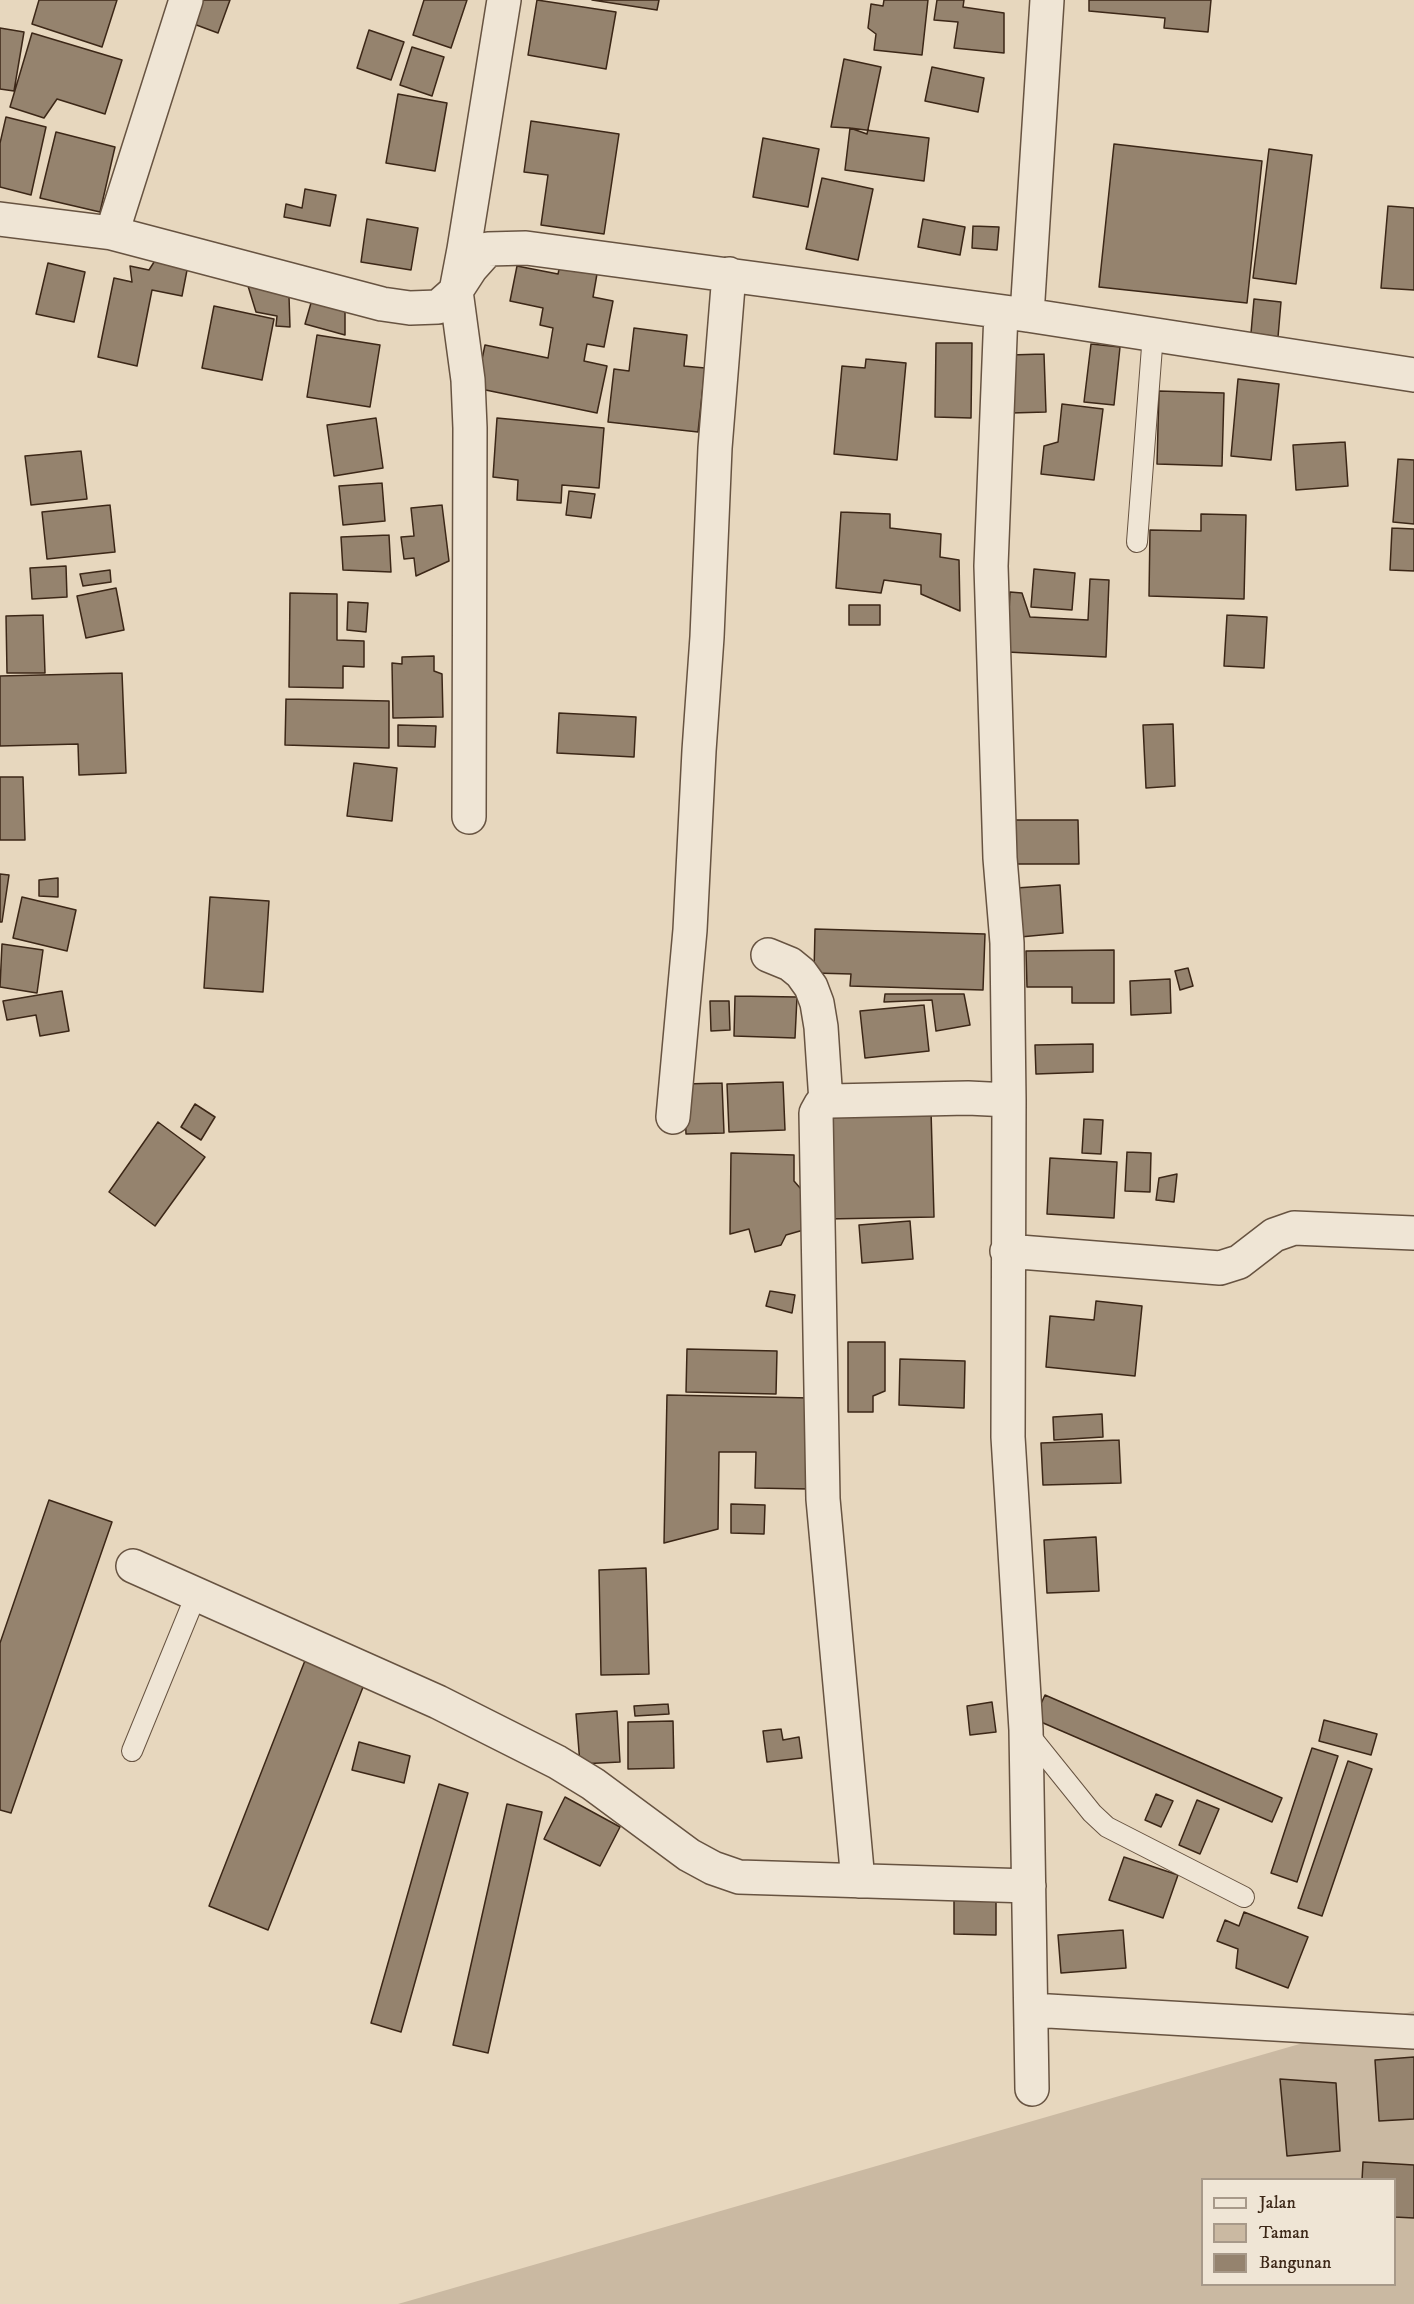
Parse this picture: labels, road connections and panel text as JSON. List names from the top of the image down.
{
  "legend": ["Jalan", "Taman", "Bangunan"]
}
